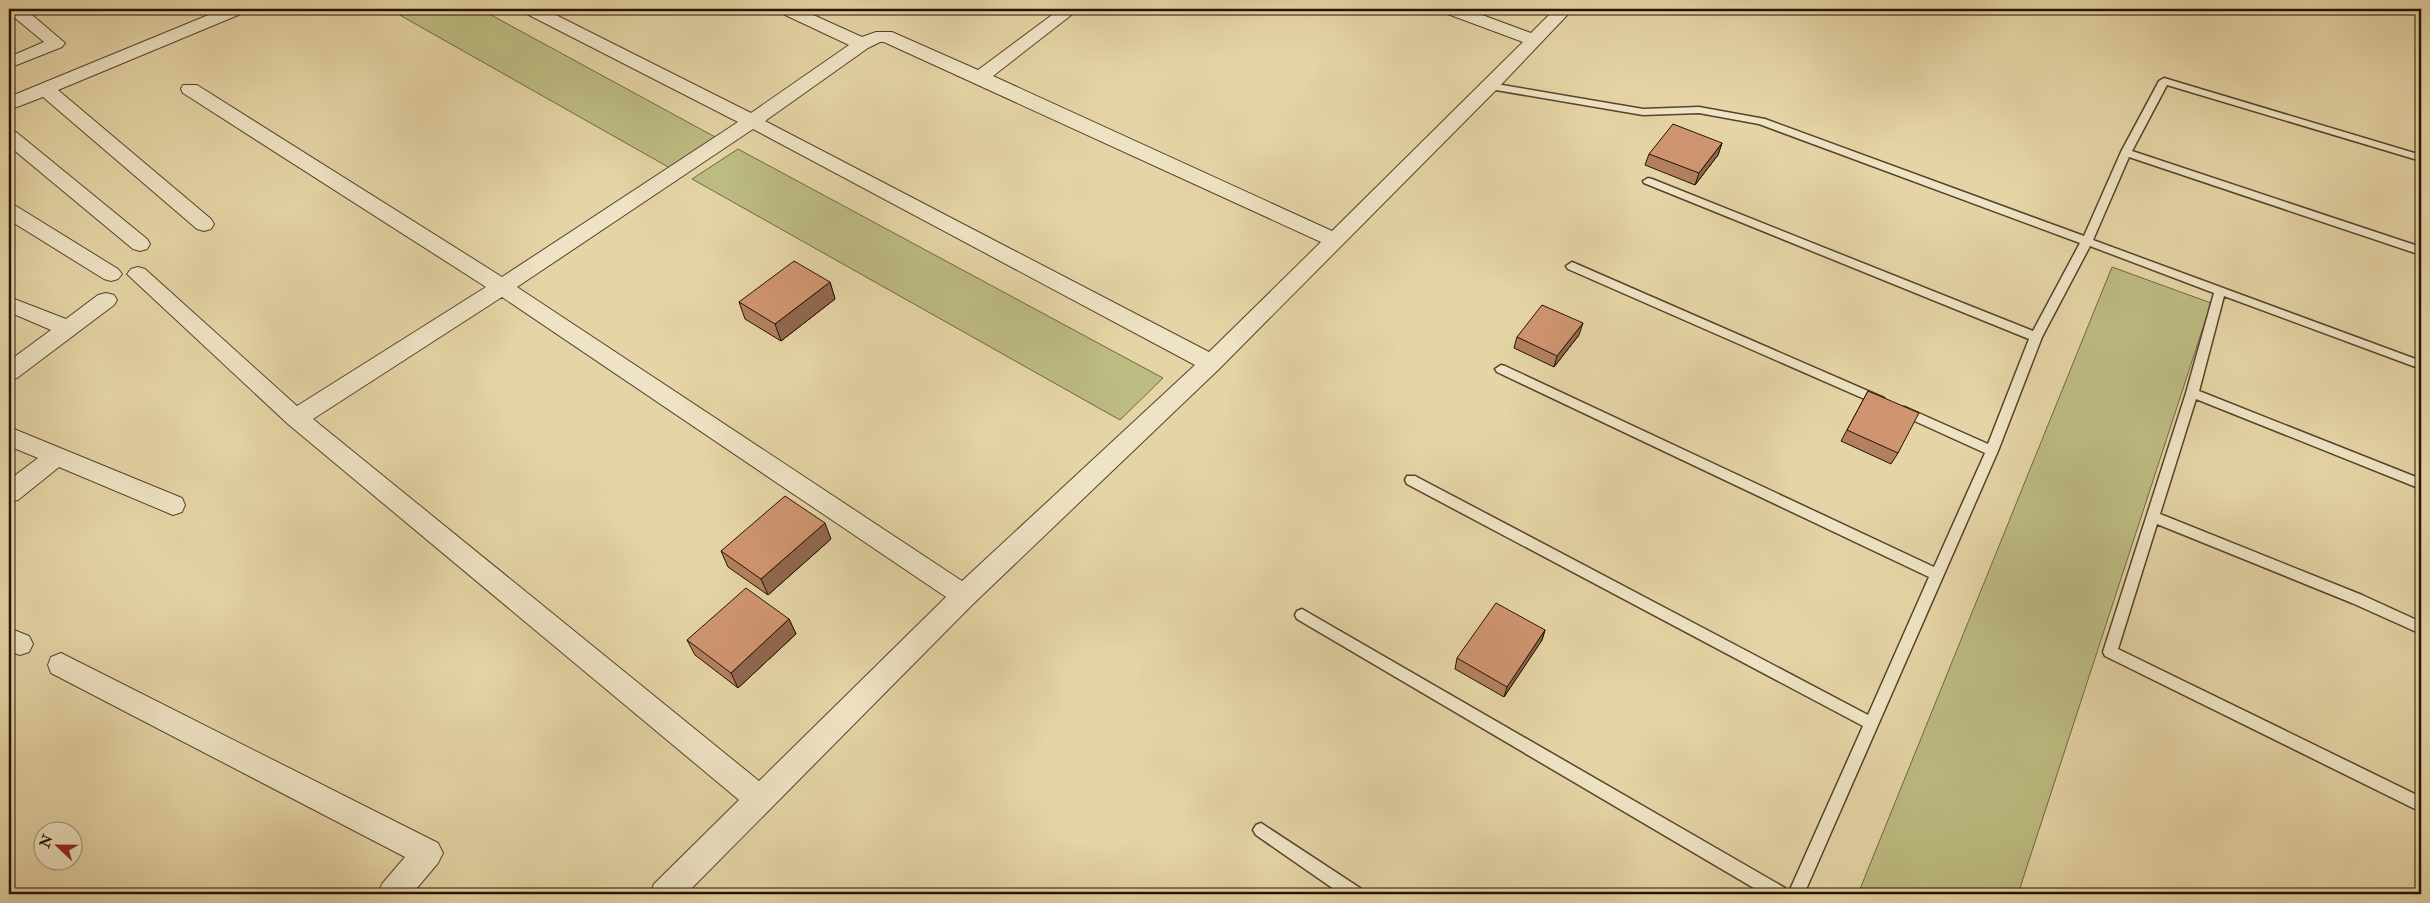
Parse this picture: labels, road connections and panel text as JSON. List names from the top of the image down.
{
  "north": "left"
}
